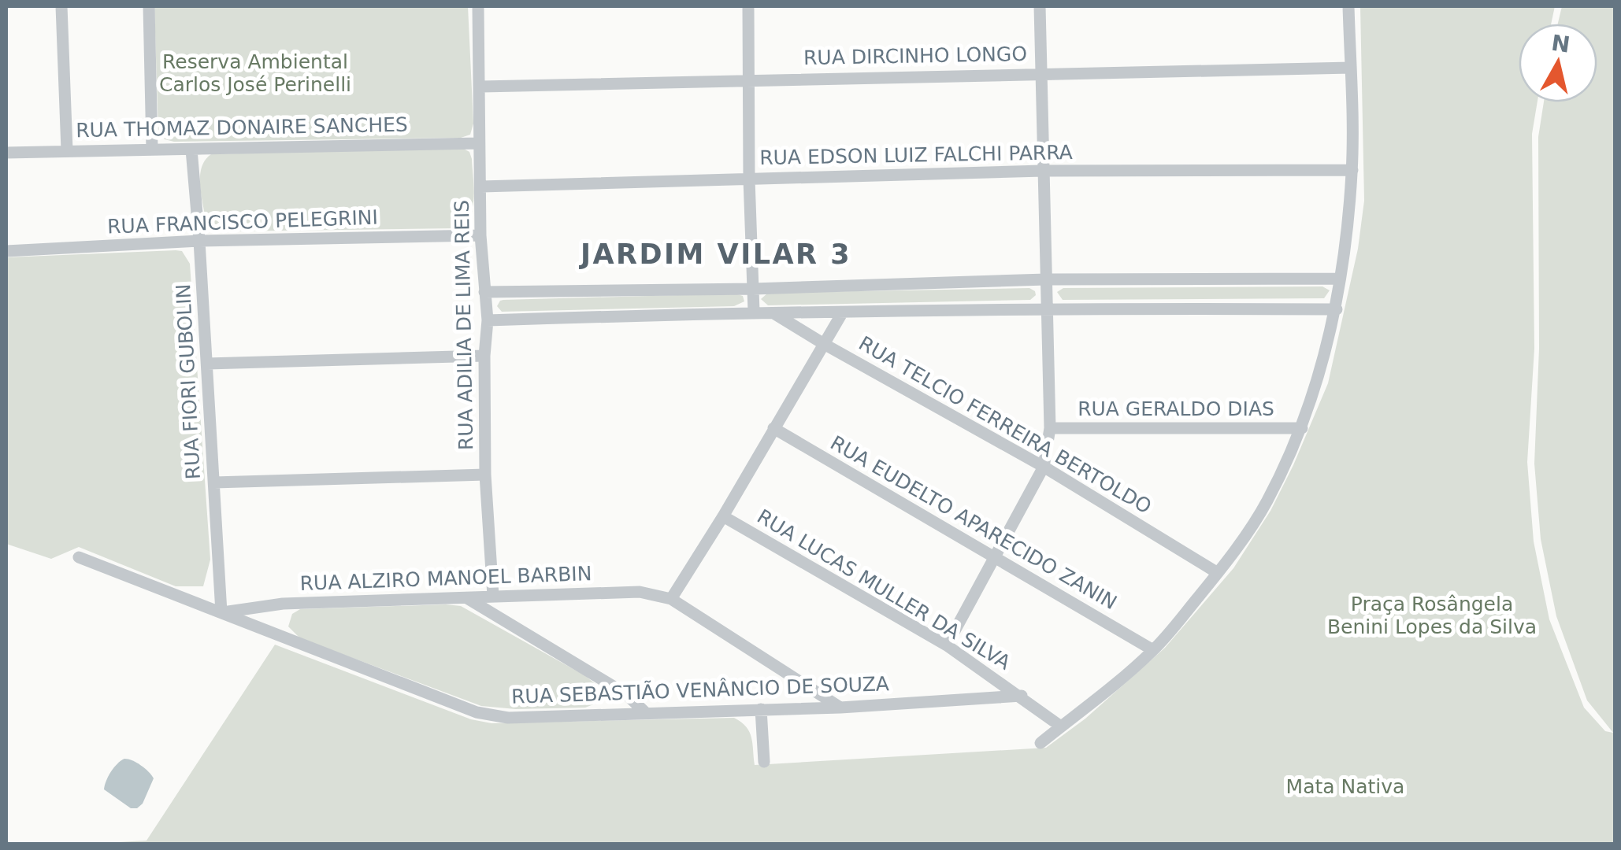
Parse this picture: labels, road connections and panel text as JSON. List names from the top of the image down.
{
  "streets": {
    "street": [
      "RUA DIRCINHO LONGO",
      "RUA THOMAZ DONAIRE SANCHES",
      "RUA EDSON LUIZ FALCHI PARRA",
      "RUA FRANCISCO PELEGRINI",
      "RUA ADILIA DE LIMA REIS",
      "RUA FIORI GUBOLIN",
      "RUA GERALDO DIAS",
      "RUA TELCIO FERREIRA BERTOLDO",
      "RUA EUDELTO APARECIDO ZANIN",
      "RUA ALZIRO MANOEL BARBIN",
      "RUA LUCAS MULLER DA SILVA",
      "RUA SEBASTIÃO VENÂNCIO DE SOUZA"
    ]
  },
  "crossings": [
    ["RUA DIRCINHO LONGO", "RUA ADILIA DE LIMA REIS"],
    ["RUA THOMAZ DONAIRE SANCHES", "RUA ADILIA DE LIMA REIS"],
    ["RUA THOMAZ DONAIRE SANCHES", "RUA FIORI GUBOLIN"],
    ["RUA EDSON LUIZ FALCHI PARRA", "RUA ADILIA DE LIMA REIS"],
    ["RUA FRANCISCO PELEGRINI", "RUA ADILIA DE LIMA REIS"],
    ["RUA FRANCISCO PELEGRINI", "RUA FIORI GUBOLIN"],
    ["RUA ADILIA DE LIMA REIS", "RUA ALZIRO MANOEL BARBIN"],
    ["RUA FIORI GUBOLIN", "RUA ALZIRO MANOEL BARBIN"],
    ["RUA FIORI GUBOLIN", "RUA SEBASTIÃO VENÂNCIO DE SOUZA"],
    ["RUA ALZIRO MANOEL BARBIN", "RUA SEBASTIÃO VENÂNCIO DE SOUZA"],
    ["RUA LUCAS MULLER DA SILVA", "RUA SEBASTIÃO VENÂNCIO DE SOUZA"]
  ],
  "districts": ["JARDIM VILAR 3"],
  "parks": ["Reserva Ambiental Carlos José Perinelli", "Praça Rosângela Benini Lopes da Silva", "Mata Nativa"],
  "north": "top"
}
